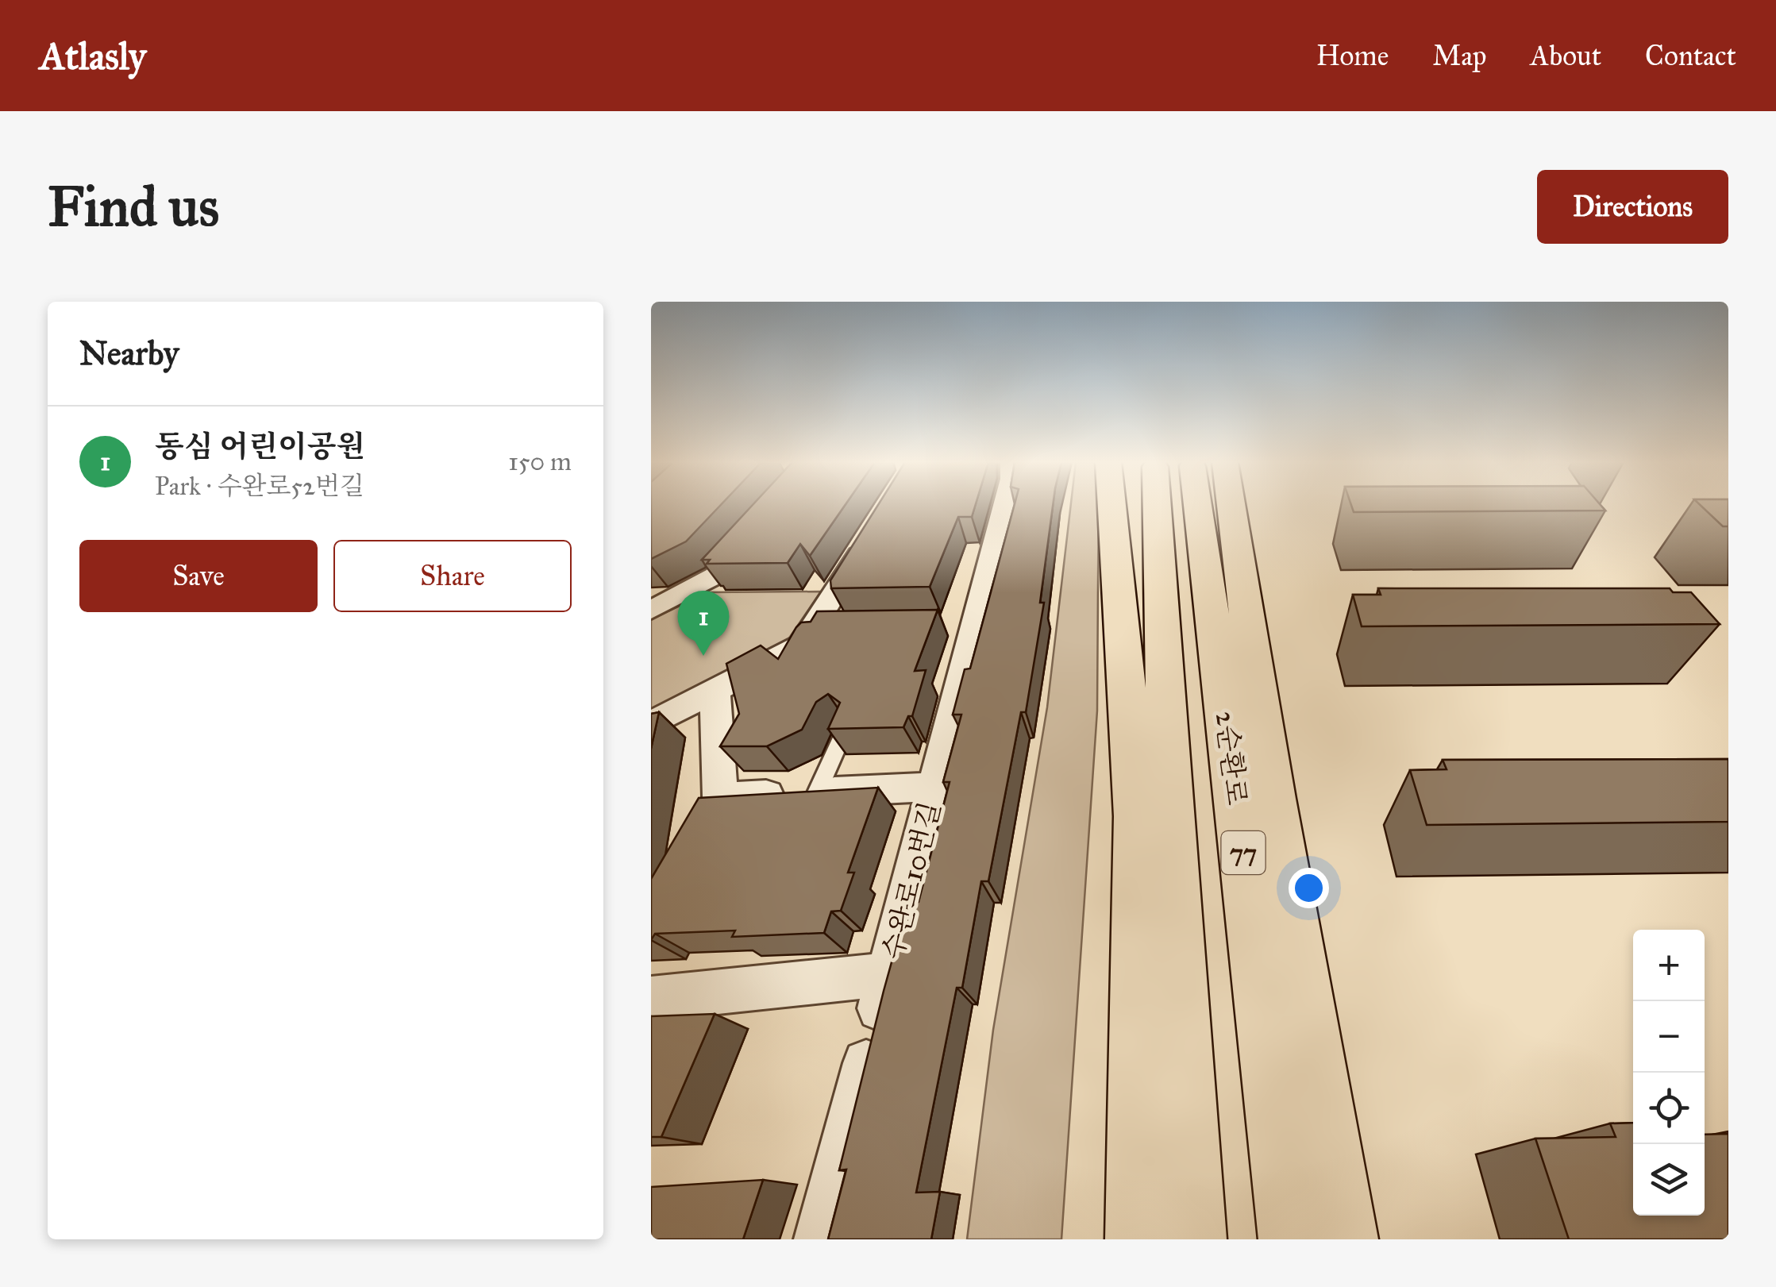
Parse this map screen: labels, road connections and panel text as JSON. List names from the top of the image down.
{
  "streets": {
    "highway": ["2순환로", "77"],
    "street": ["수완로10번길"]
  },
  "page": {
    "header": "Atlasly",
    "nav": [
      "Home",
      "Map",
      "About",
      "Contact"
    ],
    "buttons": [
      "Directions",
      ["Save", "Share"]
    ],
    "title": "Find us",
    "heading": "Nearby",
    "list": [
      {
        "mark": "1",
        "name": "동심 어린이공원",
        "note": "Park · 수완로52번길",
        "value": "150 m"
      }
    ],
    "pins": "1",
    "map_buttons": ["+", "−"]
  }
}
